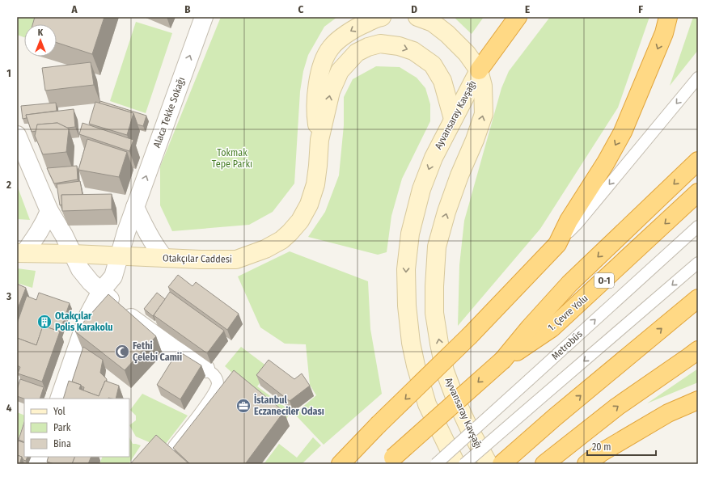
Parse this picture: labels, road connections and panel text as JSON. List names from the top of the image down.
{
  "streets": {
    "highway": ["O-1", "1. Çevre Yolu"],
    "main road": ["Ayvansaray Kavşağı", "Otakçılar Caddesi"],
    "street": ["Alaca Tekke Sokağı"],
    "lane": ["Metrobüs"]
  },
  "crossings": [
    ["Alaca Tekke Sokağı", "Otakçılar Caddesi"],
    ["Ayvansaray Kavşağı", "Otakçılar Caddesi"],
    ["O-1", "1. Çevre Yolu"]
  ],
  "one_way": ["Alaca Tekke Sokağı"],
  "parks": ["Tokmak Tepe Parkı"],
  "places": {
    "building": ["Otakçılar Polis Karakolu"],
    "mosque": ["Fethi Çelebi Camii"],
    "office": ["İstanbul Eczaneciler Odası"]
  },
  "legend": ["Yol", "Park", "Bina"],
  "scale_bar": "20 m",
  "north": "top",
  "grid": {
    "columns": [
      "A",
      "B",
      "C",
      "D",
      "E",
      "F"
    ],
    "rows": [
      "1",
      "2",
      "3",
      "4"
    ]
  }
}
